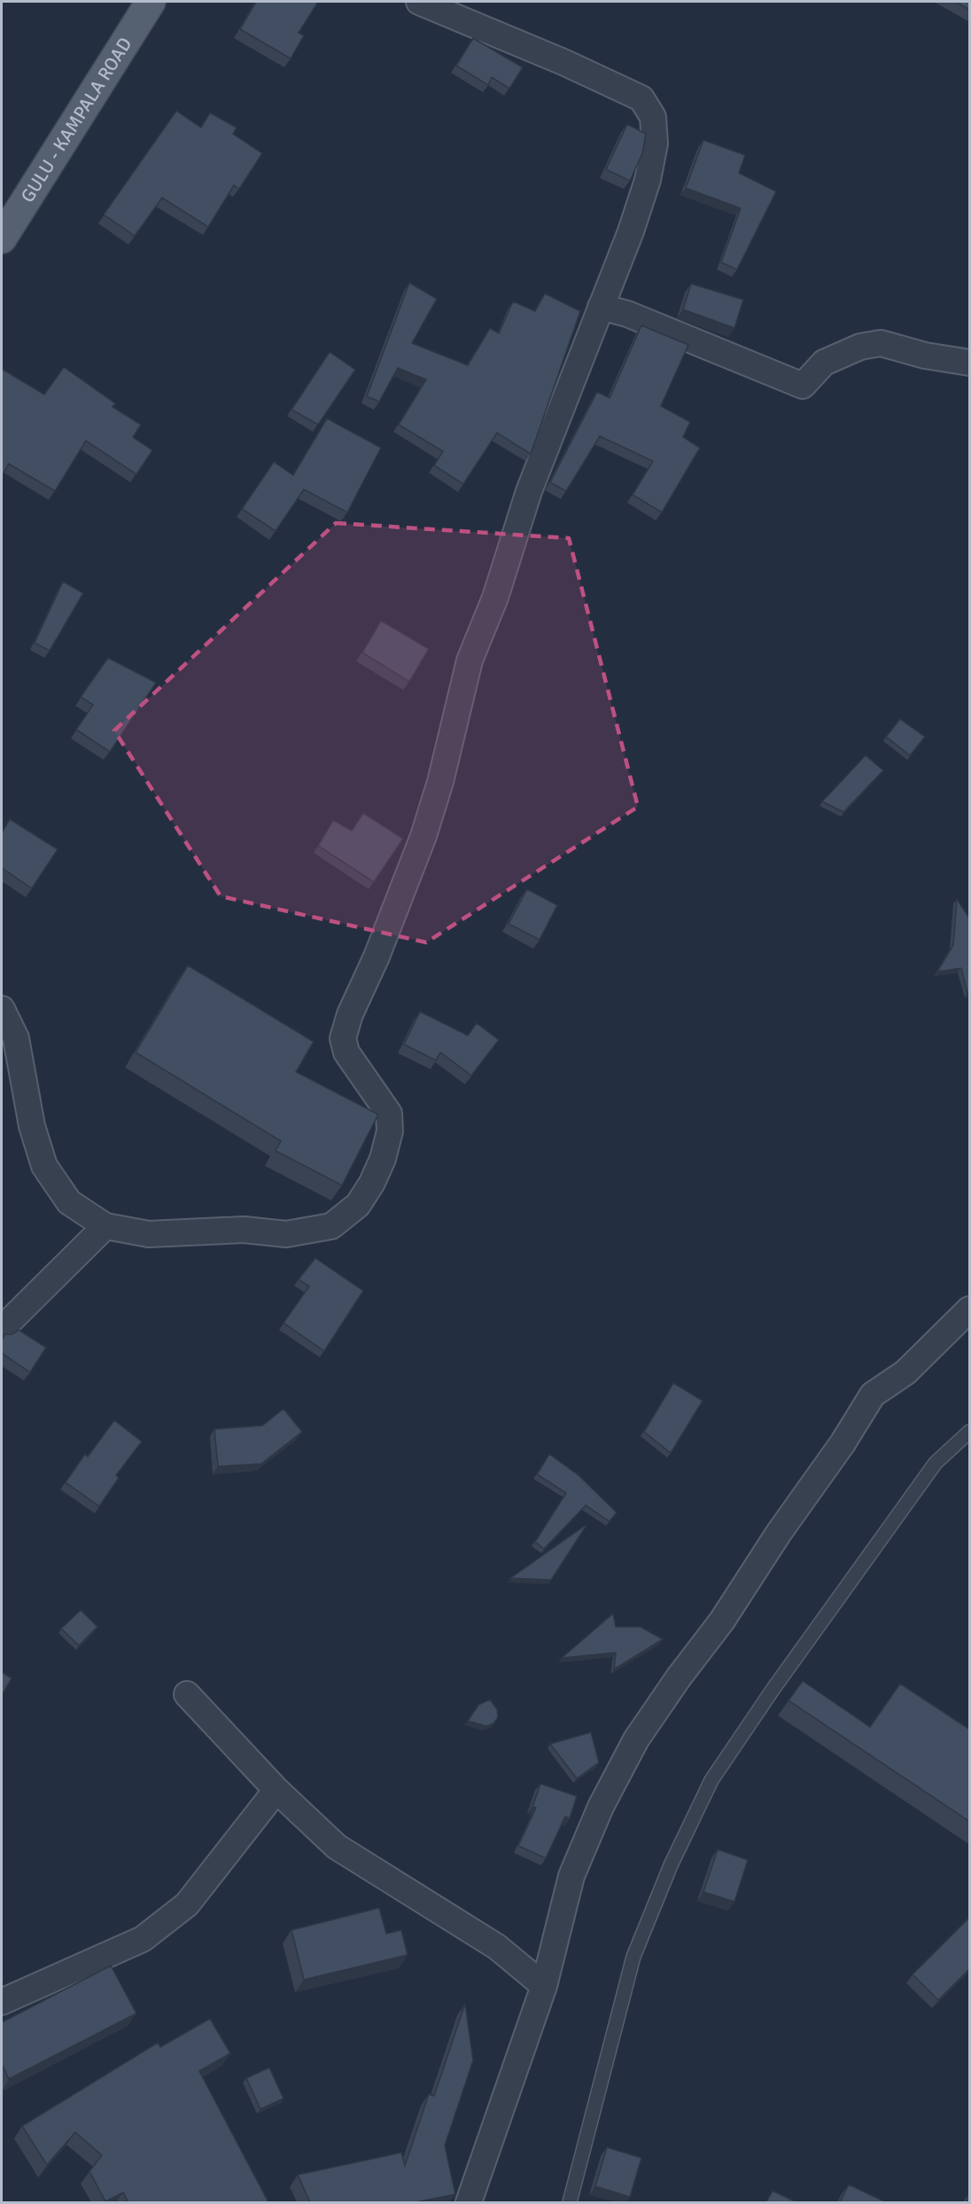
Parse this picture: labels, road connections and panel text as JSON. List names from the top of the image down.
{
  "streets": {
    "main road": ["GULU - KAMPALA ROAD"]
  }
}
